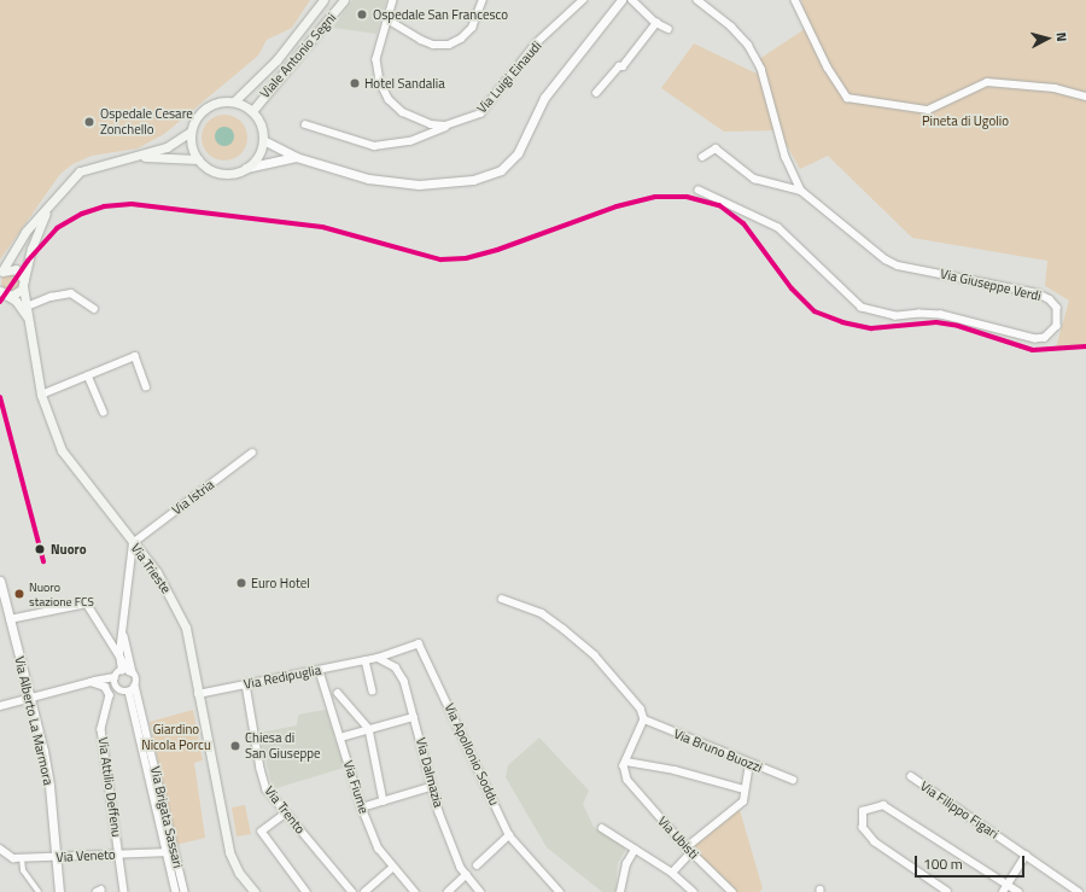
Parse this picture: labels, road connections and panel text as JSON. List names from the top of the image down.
{
  "streets": {
    "main road": ["Viale Antonio Segni", "Via Trieste"],
    "street": [
      "Via Luigi Einaudi",
      "Via Giuseppe Verdi",
      "Via Istria",
      "Via Redipuglia",
      "Via Alberto La Marmora",
      "Via Bruno Buozzi",
      "Via Apollonio Soddu",
      "Via Dalmazia",
      "Via Attilio Deffenu",
      "Via Fiume",
      "Via Trento",
      "Via Filippo Figari",
      "Via Brigata Sassari",
      "Via Ubisti",
      "Via Veneto"
    ]
  },
  "crossings": [
    ["Via Istria", "Via Trieste"],
    ["Via Trieste", "Via Redipuglia"],
    ["Via Redipuglia", "Via Apollonio Soddu"],
    ["Via Redipuglia", "Via Dalmazia"],
    ["Via Redipuglia", "Via Fiume"],
    ["Via Redipuglia", "Via Trento"],
    ["Via Alberto La Marmora", "Via Veneto"],
    ["Via Apollonio Soddu", "Via Dalmazia"],
    ["Via Attilio Deffenu", "Via Veneto"],
    ["Via Brigata Sassari", "Via Veneto"]
  ],
  "parks": ["Pineta di Ugolio", "Giardino Nicola Porcu"],
  "places": [
    "Ospedale San Francesco",
    "Hotel Sandalia",
    "Ospedale Cesare Zonchello",
    "Nuoro",
    "Euro Hotel",
    "Nuoro stazione FCS",
    "Chiesa di San Giuseppe"
  ],
  "scale_bar": "100 m",
  "north": "right"
}
